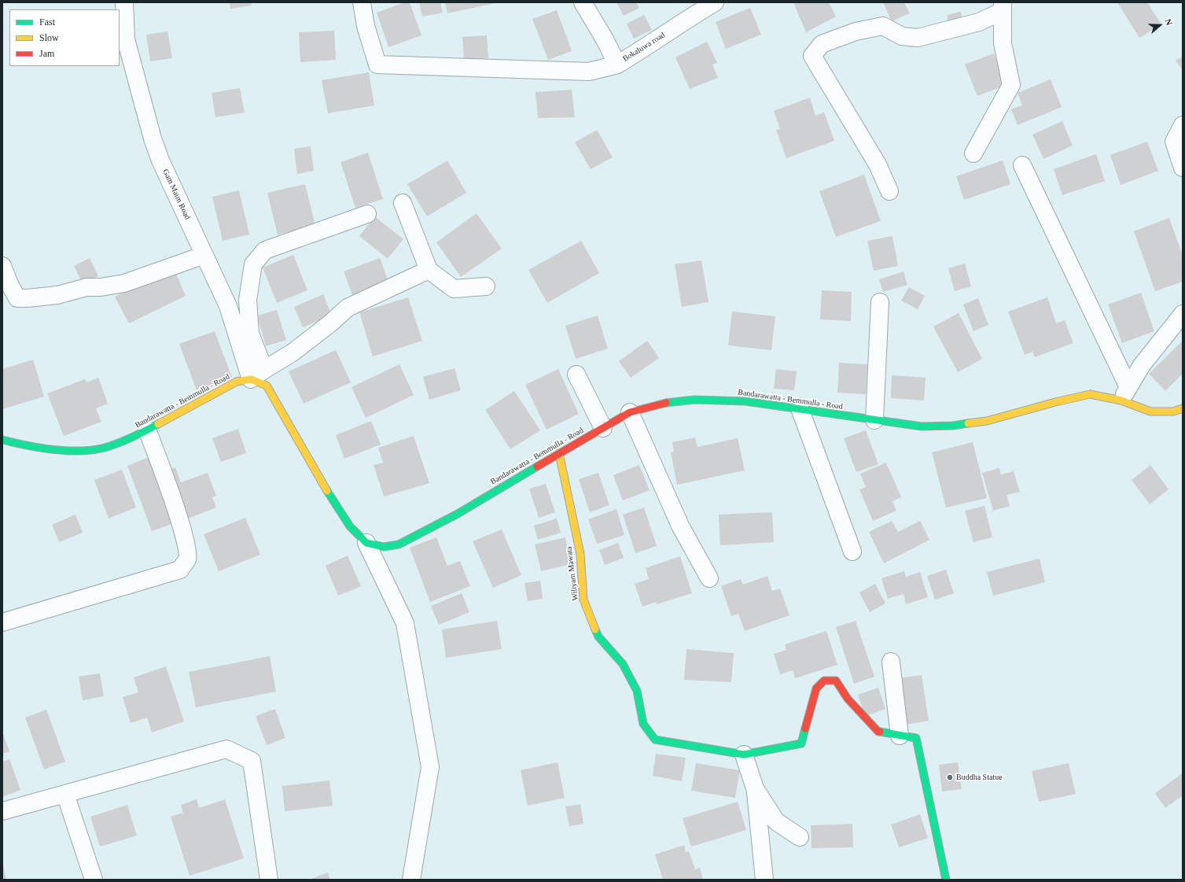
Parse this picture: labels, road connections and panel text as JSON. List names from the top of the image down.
{
  "streets": {
    "street": [
      "Bokaluwa road",
      "Gam Maim Road",
      "Bandarawatta - Bemmulla - Road",
      "Wiliyam Mawata"
    ]
  },
  "crossings": [
    ["Gam Maim Road", "Bandarawatta - Bemmulla - Road"],
    ["Bandarawatta - Bemmulla - Road", "Wiliyam Mawata"]
  ],
  "places": ["Buddha Statue"],
  "legend": ["Fast", "Slow", "Jam"],
  "north": "right"
}
